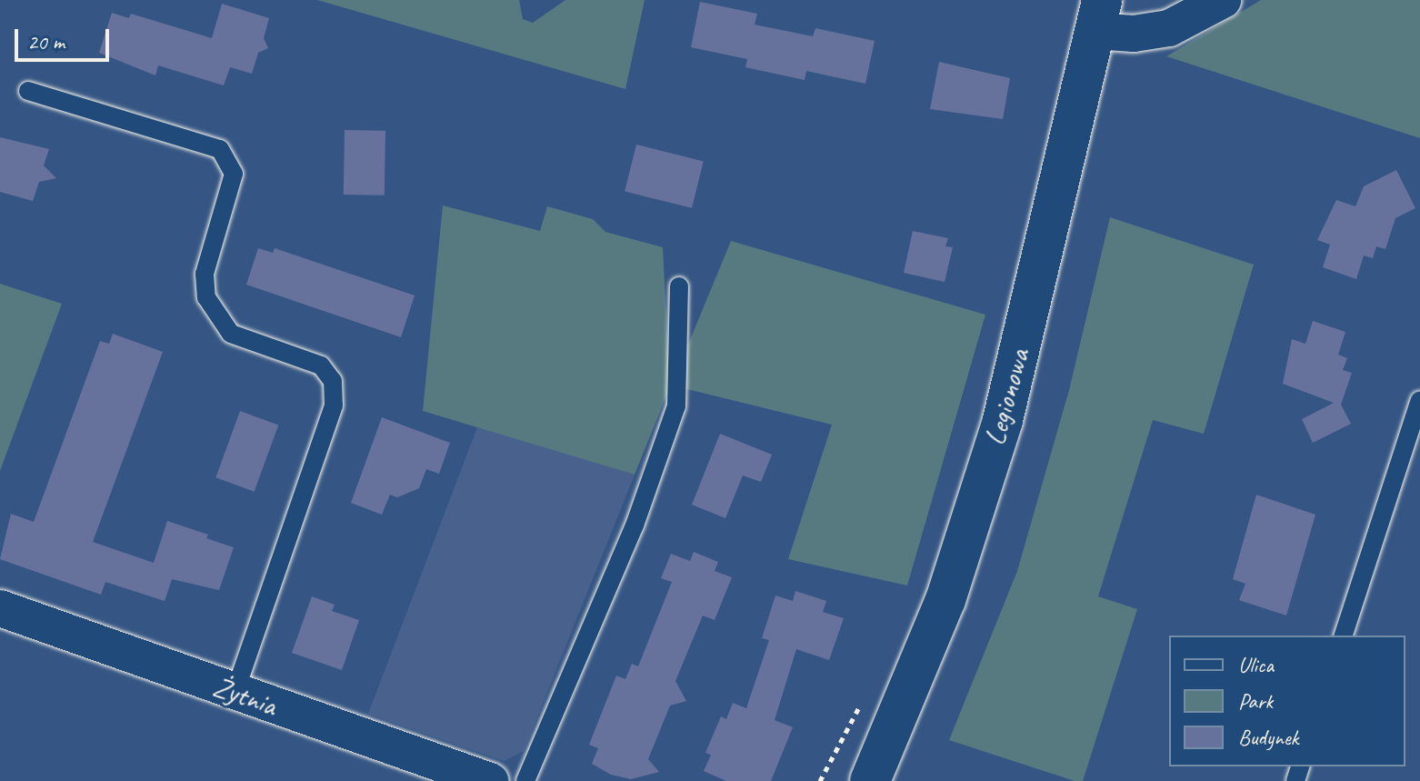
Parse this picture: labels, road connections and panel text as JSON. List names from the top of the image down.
{
  "streets": {
    "main road": ["Legionowa"],
    "street": ["Żytnia"]
  },
  "legend": ["Ulica", "Park", "Budynek"],
  "scale_bar": "20 m"
}
